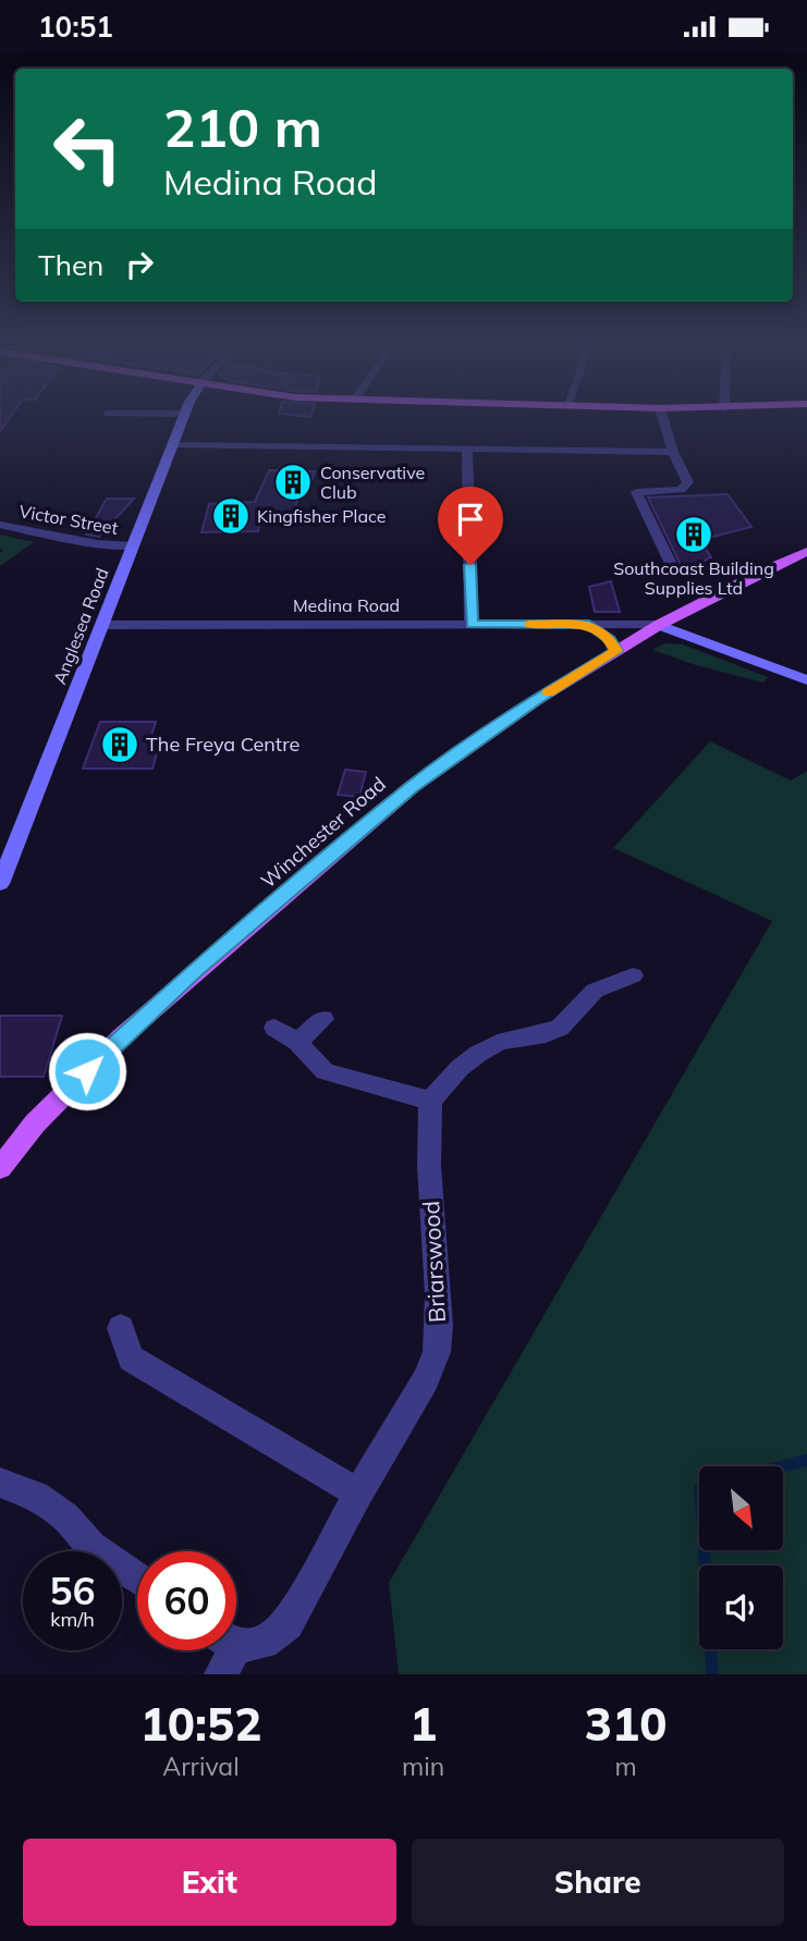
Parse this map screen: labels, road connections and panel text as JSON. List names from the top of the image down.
{
  "streets": {
    "main road": ["Winchester Road"],
    "street": [
      "Victor Street",
      "Medina Road",
      "Anglesea Road",
      "Briarswood"
    ]
  },
  "crossings": [
    ["Victor Street", "Anglesea Road"],
    ["Medina Road", "Anglesea Road"],
    ["Medina Road", "Winchester Road"]
  ],
  "places": {
    "building": [
      "Conservative Club",
      "Kingfisher Place",
      "Southcoast Building Supplies Ltd",
      "The Freya Centre"
    ]
  },
  "north": "bottom right",
  "page": {
    "status": "10:51",
    "turn": ["210 m", "Medina Road"],
    "then": "Then",
    "speed": "56 km/h",
    "limit": "60",
    "eta": [
      "10:52",
      "Arrival",
      "1",
      "min",
      "310",
      "m"
    ],
    "buttons": ["Exit", "Share"]
  }
}
